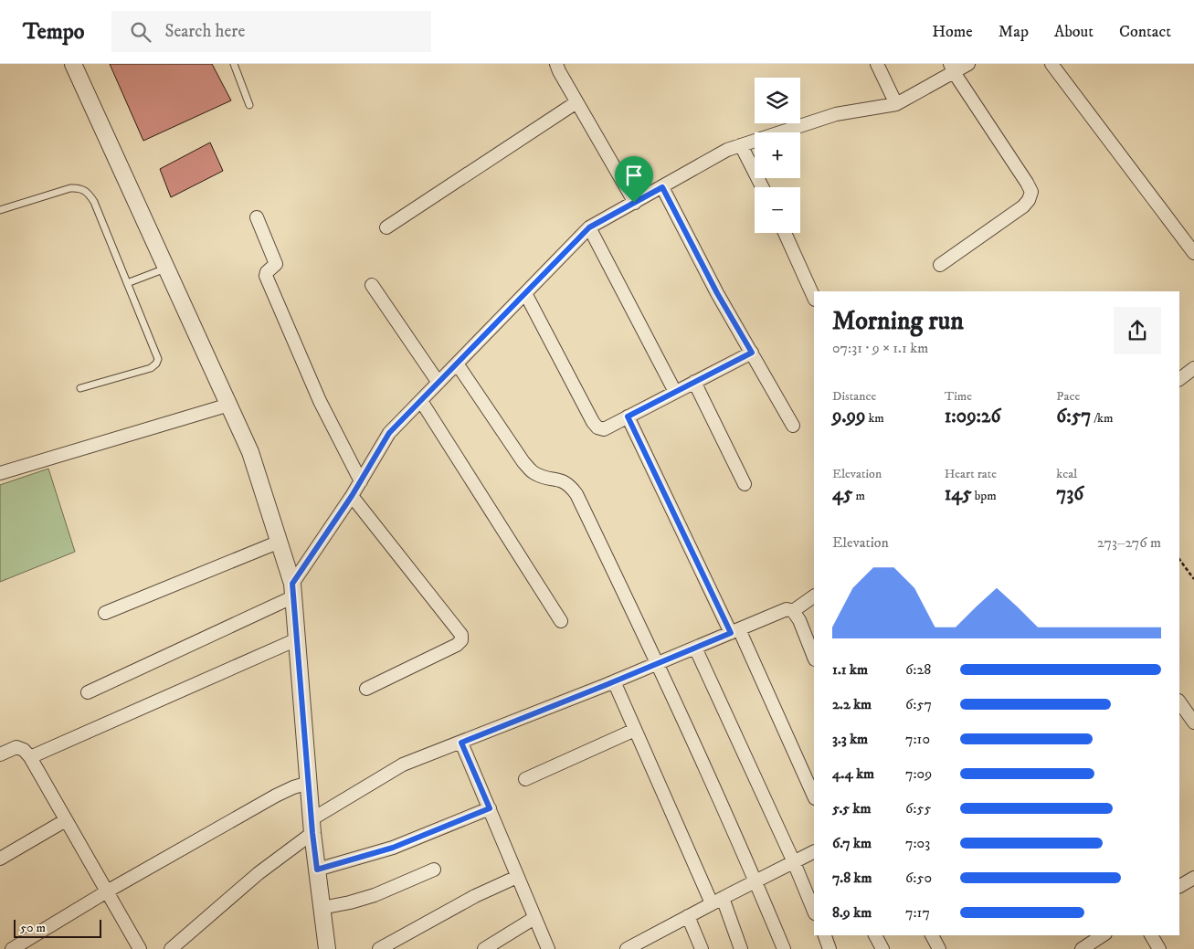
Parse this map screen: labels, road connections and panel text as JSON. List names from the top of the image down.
{
  "scale_bar": "50 m",
  "page": {
    "header": "Tempo",
    "search": "Search here",
    "nav": [
      "Home",
      "Map",
      "About",
      "Contact"
    ],
    "map_buttons": ["+", "−"],
    "heading": ["Morning run", "07:31 · 9 × 1.1 km"],
    "stats": [
      ["Distance", "9.99 km"],
      ["Time", "1:09:26"],
      ["Pace", "6:57 /km"],
      ["Elevation", "45 m"],
      ["Heart rate", "145 bpm"],
      ["kcal", "736"]
    ],
    "chart": ["Elevation", "273–276 m"],
    "list": [
      {
        "name": "1.1 km",
        "note": "6:28"
      },
      {
        "name": "2.2 km",
        "note": "6:57"
      },
      {
        "name": "3.3 km",
        "note": "7:10"
      },
      {
        "name": "4.4 km",
        "note": "7:09"
      },
      {
        "name": "5.5 km",
        "note": "6:55"
      },
      {
        "name": "6.7 km",
        "note": "7:03"
      },
      {
        "name": "7.8 km",
        "note": "6:50"
      },
      {
        "name": "8.9 km",
        "note": "7:17"
      }
    ],
    "scale": "50 m"
  }
}
